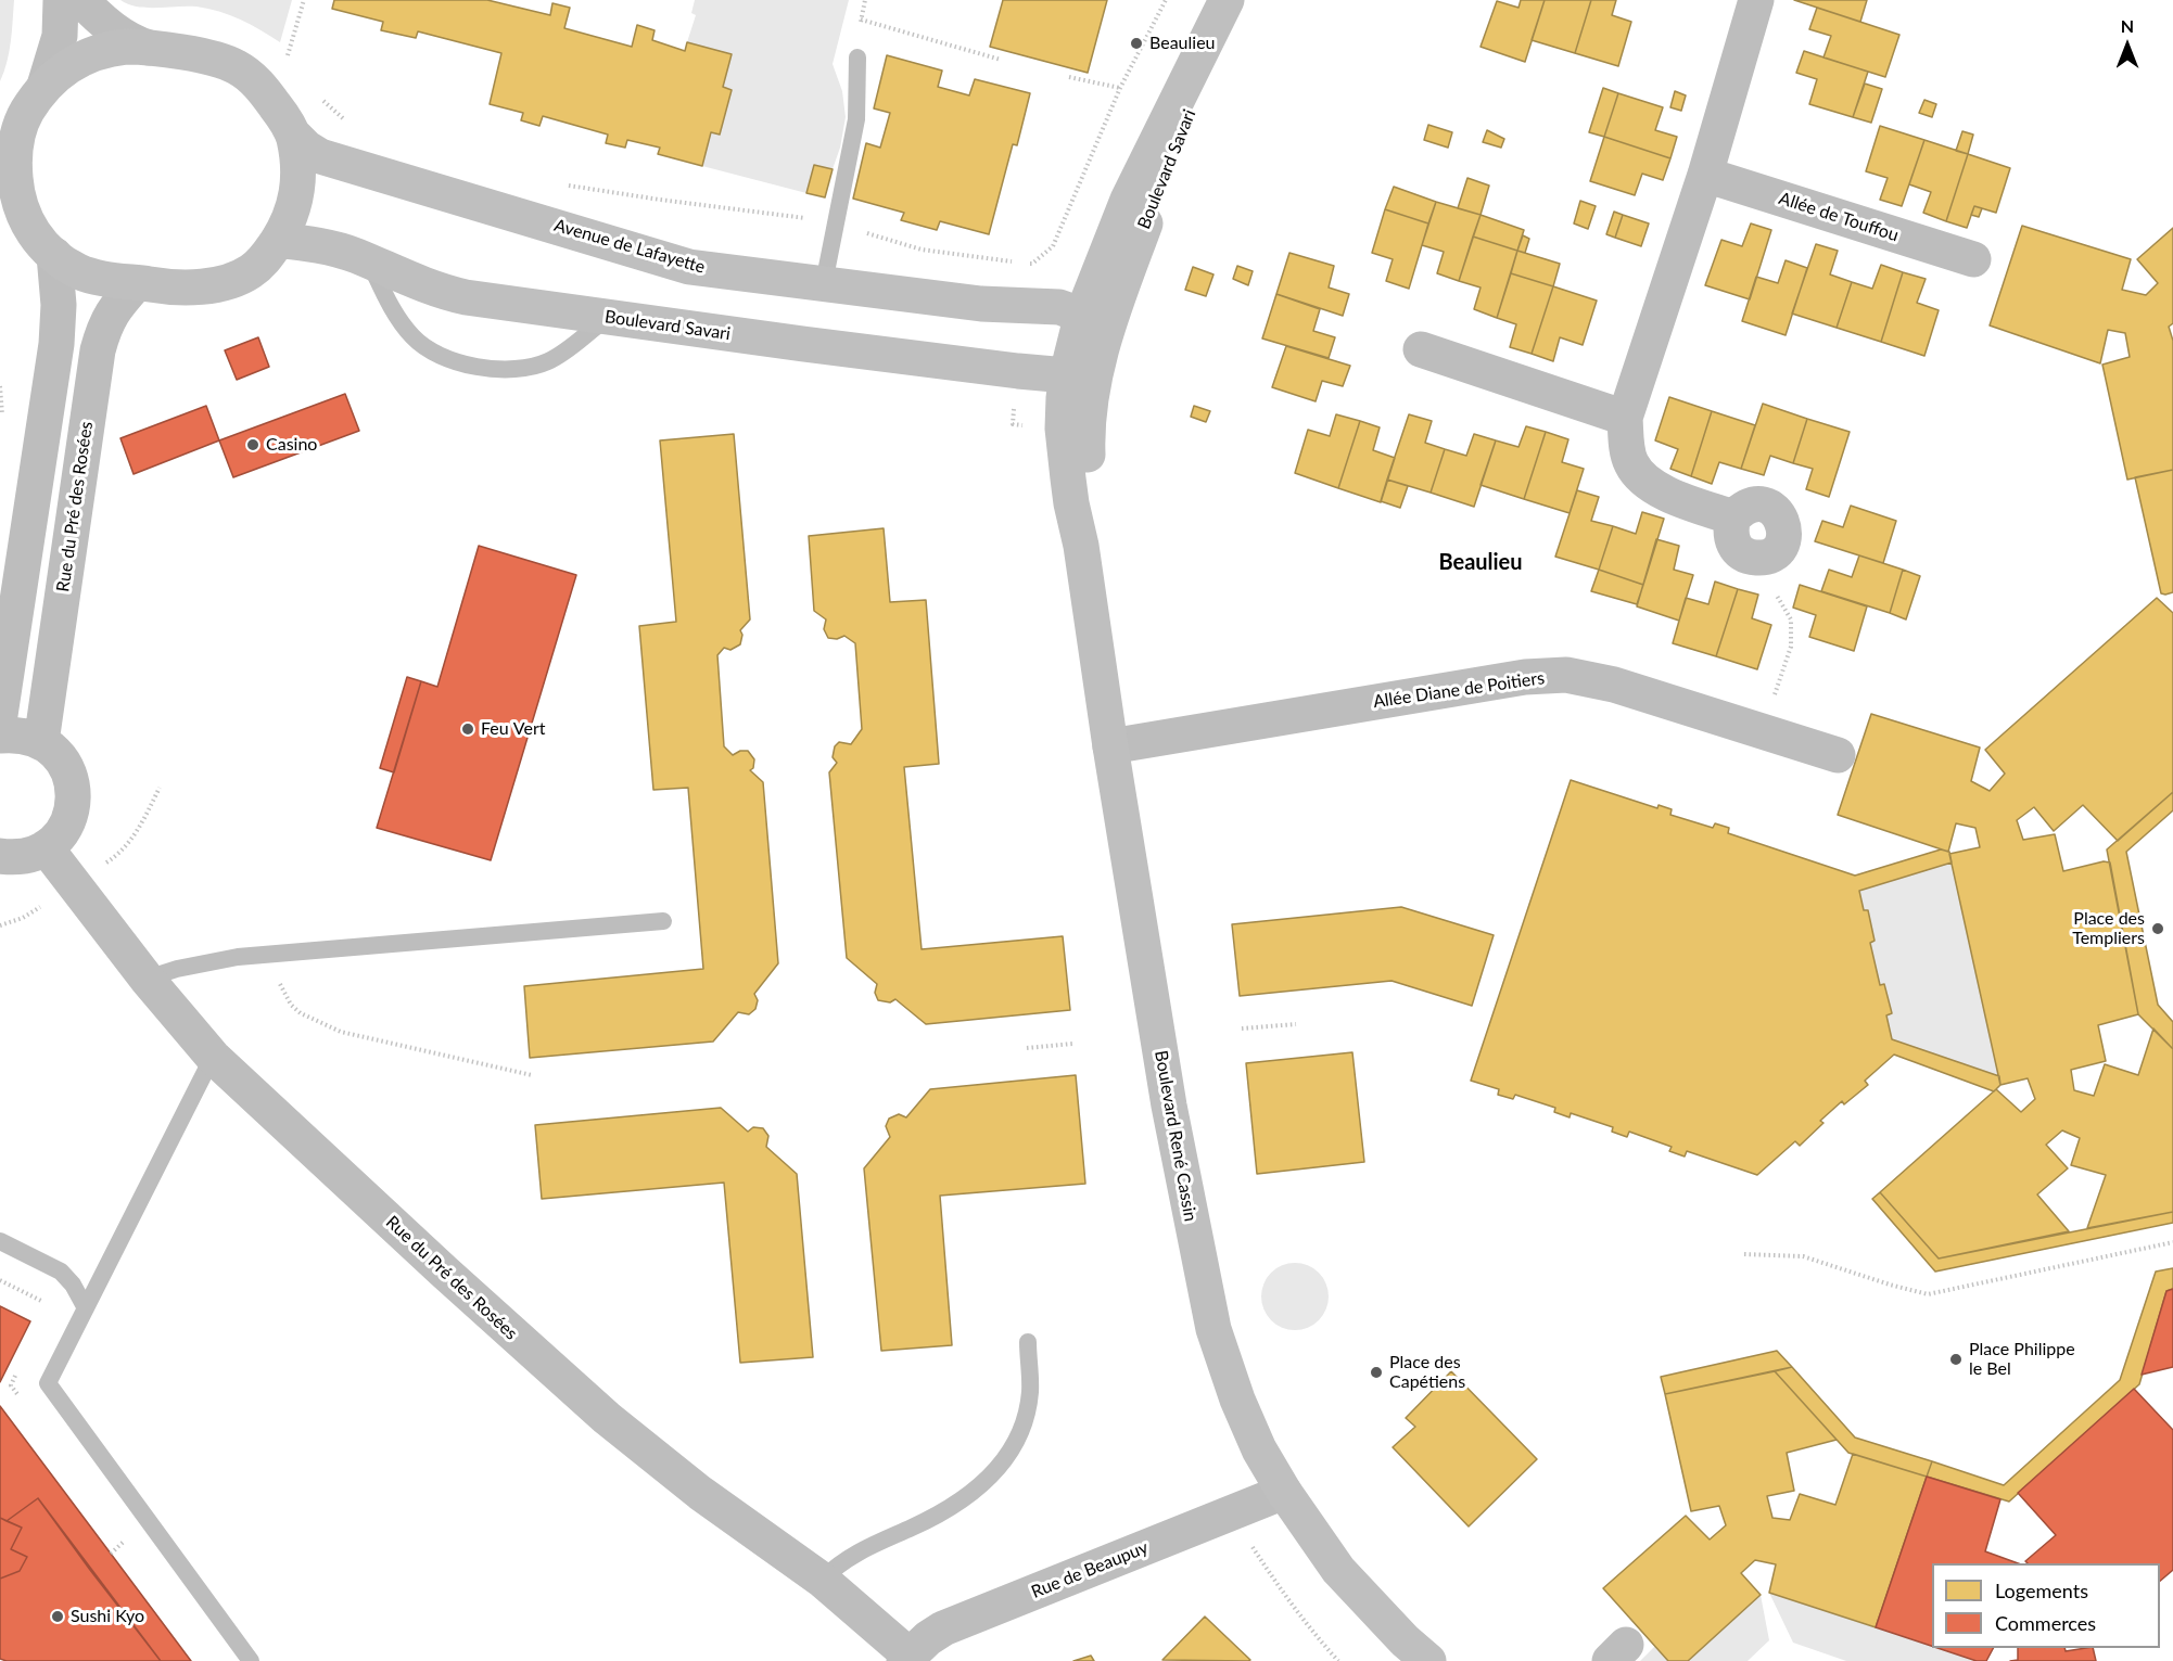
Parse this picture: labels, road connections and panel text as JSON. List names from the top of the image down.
{
  "streets": {
    "street": [
      "Boulevard Savari",
      "Allée de Touffou",
      "Avenue de Lafayette",
      "Rue du Pré des Rosées",
      "Allée Diane de Poitiers",
      "Boulevard René Cassin",
      "Rue de Beaupuy"
    ]
  },
  "crossings": [
    ["Boulevard Savari", "Avenue de Lafayette"],
    ["Boulevard Savari", "Boulevard René Cassin"],
    ["Avenue de Lafayette", "Rue du Pré des Rosées"],
    ["Rue du Pré des Rosées", "Rue de Beaupuy"],
    ["Allée Diane de Poitiers", "Boulevard René Cassin"],
    ["Boulevard René Cassin", "Rue de Beaupuy"]
  ],
  "districts": ["Beaulieu"],
  "places": [
    "Beaulieu",
    "Casino",
    "Feu Vert",
    "Place des Templiers",
    "Place Philippe le Bel",
    "Place des Capétiens",
    "Sushi Kyo"
  ],
  "legend": ["Logements", "Commerces"],
  "north": "top"
}
